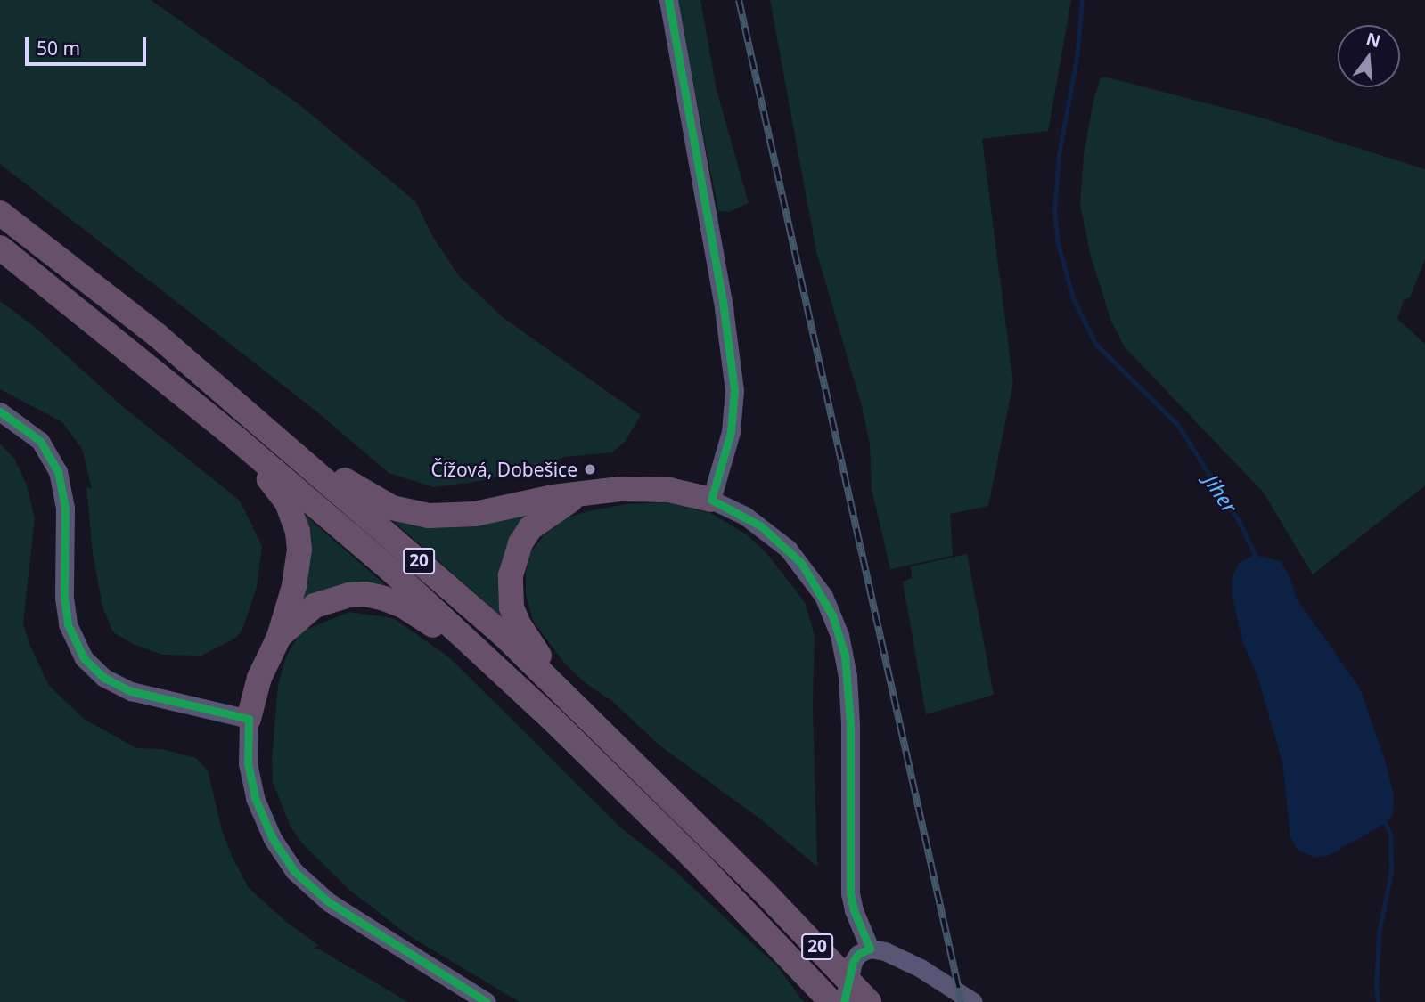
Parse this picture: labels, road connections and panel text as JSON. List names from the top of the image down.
{
  "streets": {
    "highway": ["20"]
  },
  "water": ["Jiher"],
  "places": ["Čížová, Dobešice"],
  "scale_bar": "50 m",
  "north": "top"
}
